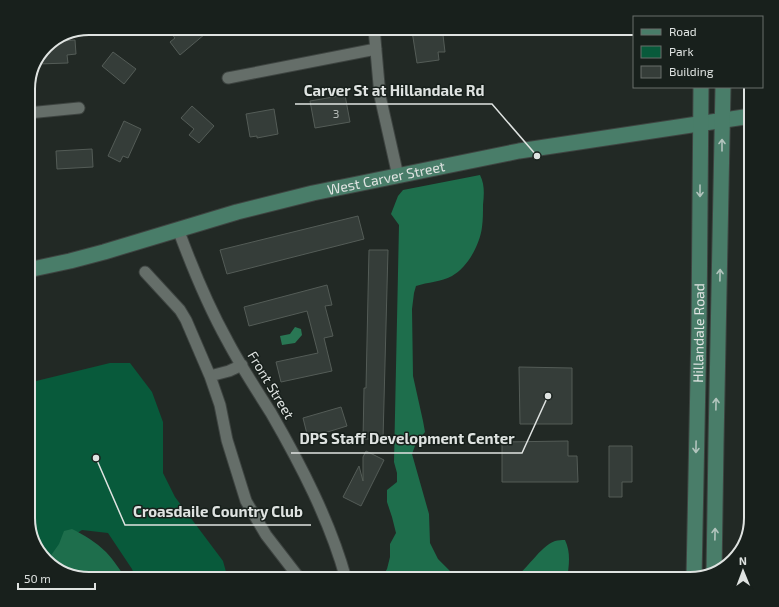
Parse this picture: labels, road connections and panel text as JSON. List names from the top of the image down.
{
  "streets": {
    "main road": ["West Carver Street", "Hillandale Road"],
    "street": ["Front Street"]
  },
  "crossings": [
    ["West Carver Street", "Hillandale Road"],
    ["West Carver Street", "Front Street"]
  ],
  "places": ["Carver St at Hillandale Rd", "DPS Staff Development Center", "Croasdaile Country Club"],
  "house_numbers": ["3"],
  "legend": ["Road", "Park", "Building"],
  "scale_bar": "50 m",
  "north": "top"
}
